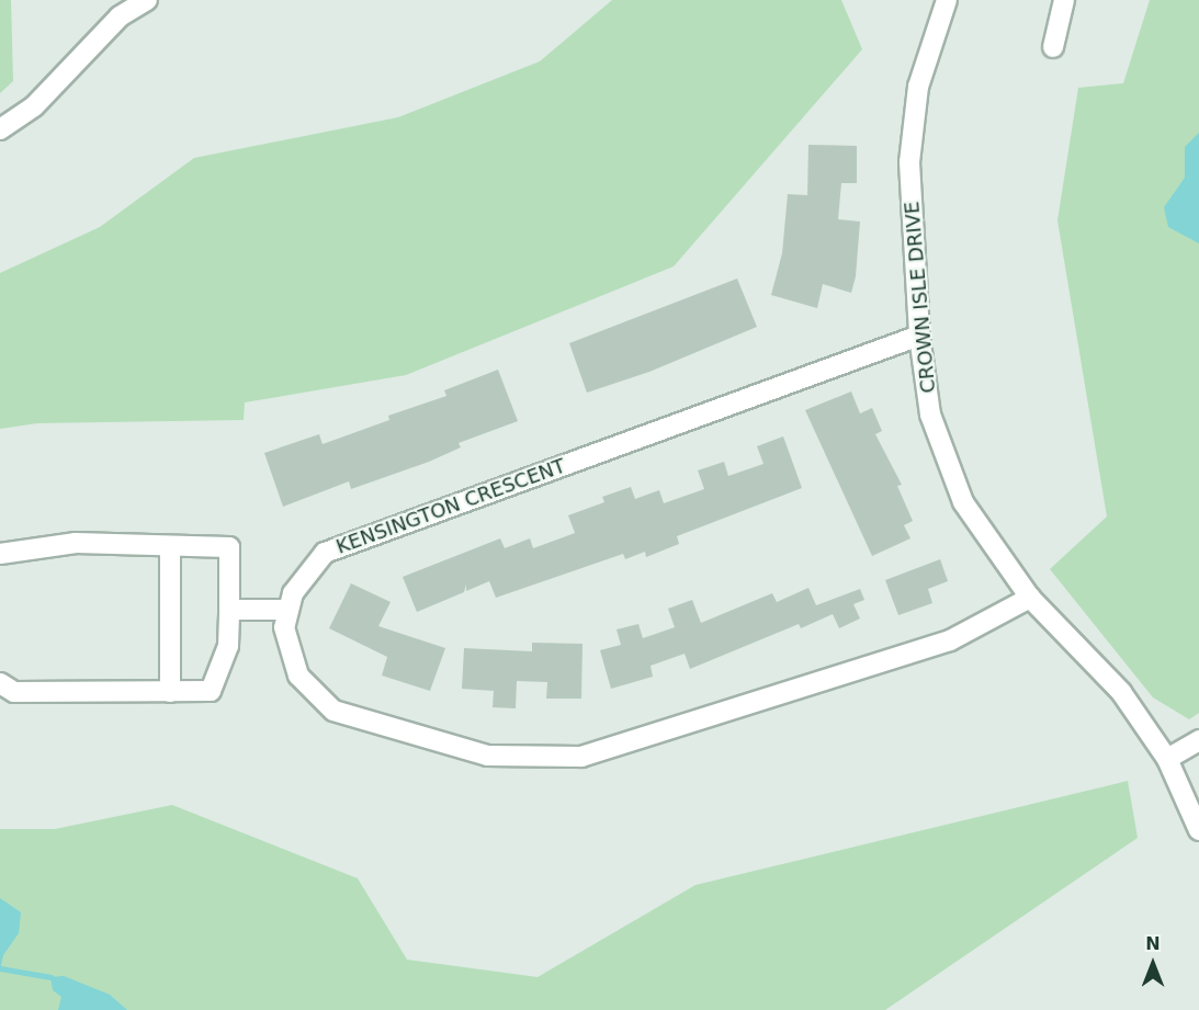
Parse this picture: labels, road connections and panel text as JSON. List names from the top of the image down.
{
  "streets": {
    "street": ["CROWN ISLE DRIVE", "KENSINGTON CRESCENT"]
  },
  "crossings": [
    ["CROWN ISLE DRIVE", "KENSINGTON CRESCENT"]
  ],
  "north": "top"
}
